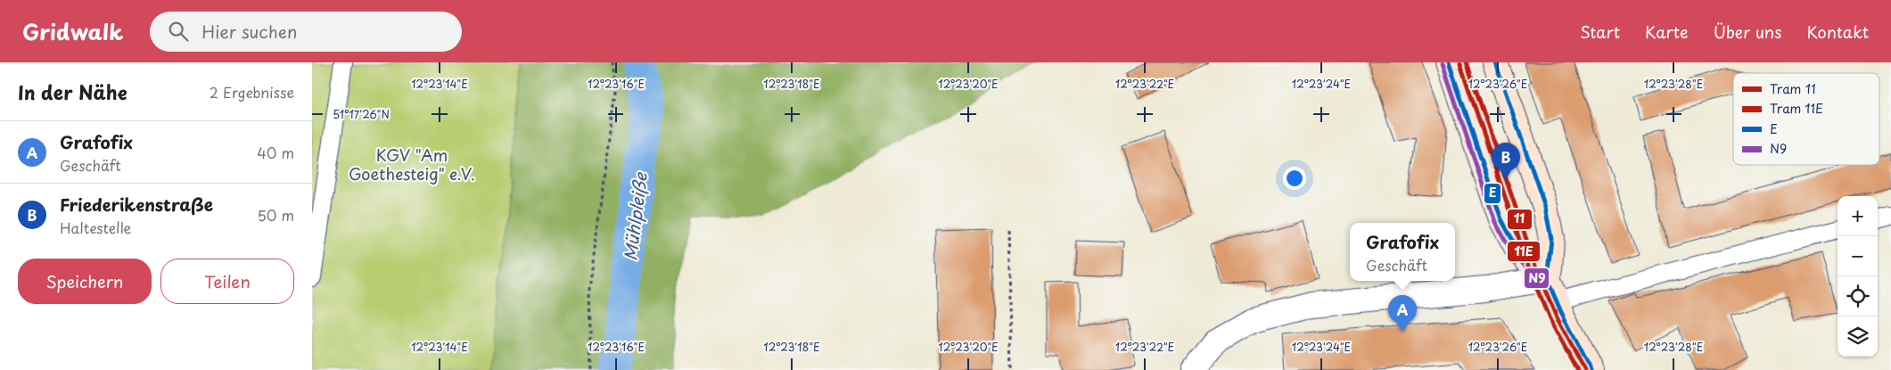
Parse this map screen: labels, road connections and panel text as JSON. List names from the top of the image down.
{
  "water": ["Mühlpleiße"],
  "parks": ["KGV \"Am Goethesteig\" e.V."],
  "lines": [
    "tram line 11",
    "transit line E",
    "tram line 11E",
    "transit line N9"
  ],
  "legend": [
    "Tram 11",
    "Tram 11E",
    "E",
    "N9"
  ],
  "page": {
    "header": "Gridwalk",
    "search": "Hier suchen",
    "nav": [
      "Start",
      "Karte",
      "Über uns",
      "Kontakt"
    ],
    "heading": ["In der Nähe", "2 Ergebnisse"],
    "list": [
      {
        "mark": "A",
        "name": "Grafofix",
        "note": "Geschäft",
        "value": "40 m"
      },
      {
        "mark": "B",
        "name": "Friederikenstraße",
        "note": "Haltestelle",
        "value": "50 m"
      }
    ],
    "pins": ["B", "A"],
    "map_buttons": ["+", "−"],
    "popup": ["Grafofix", "Geschäft"],
    "buttons": ["Speichern", "Teilen"]
  },
  "coordinates": [
    "12°23'14\"E",
    "12°23'16\"E",
    "12°23'18\"E",
    "12°23'20\"E",
    "12°23'22\"E",
    "12°23'24\"E",
    "12°23'26\"E",
    "12°23'28\"E",
    "51°17'26\"N"
  ]
}
